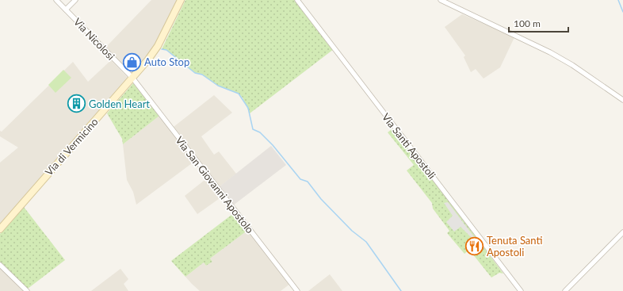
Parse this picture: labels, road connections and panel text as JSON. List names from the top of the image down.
{
  "streets": {
    "main road": ["Via di Vermicino"],
    "street": ["Via Nicolosi", "Via Santi Apostoli", "Via San Giovanni Apostolo"]
  },
  "crossings": [
    ["Via Nicolosi", "Via di Vermicino"],
    ["Via Nicolosi", "Via San Giovanni Apostolo"],
    ["Via di Vermicino", "Via San Giovanni Apostolo"]
  ],
  "places": {
    "shop": ["Auto Stop"],
    "building": ["Golden Heart"],
    "restaurant": ["Tenuta Santi Apostoli"]
  },
  "scale_bar": "100 m"
}
